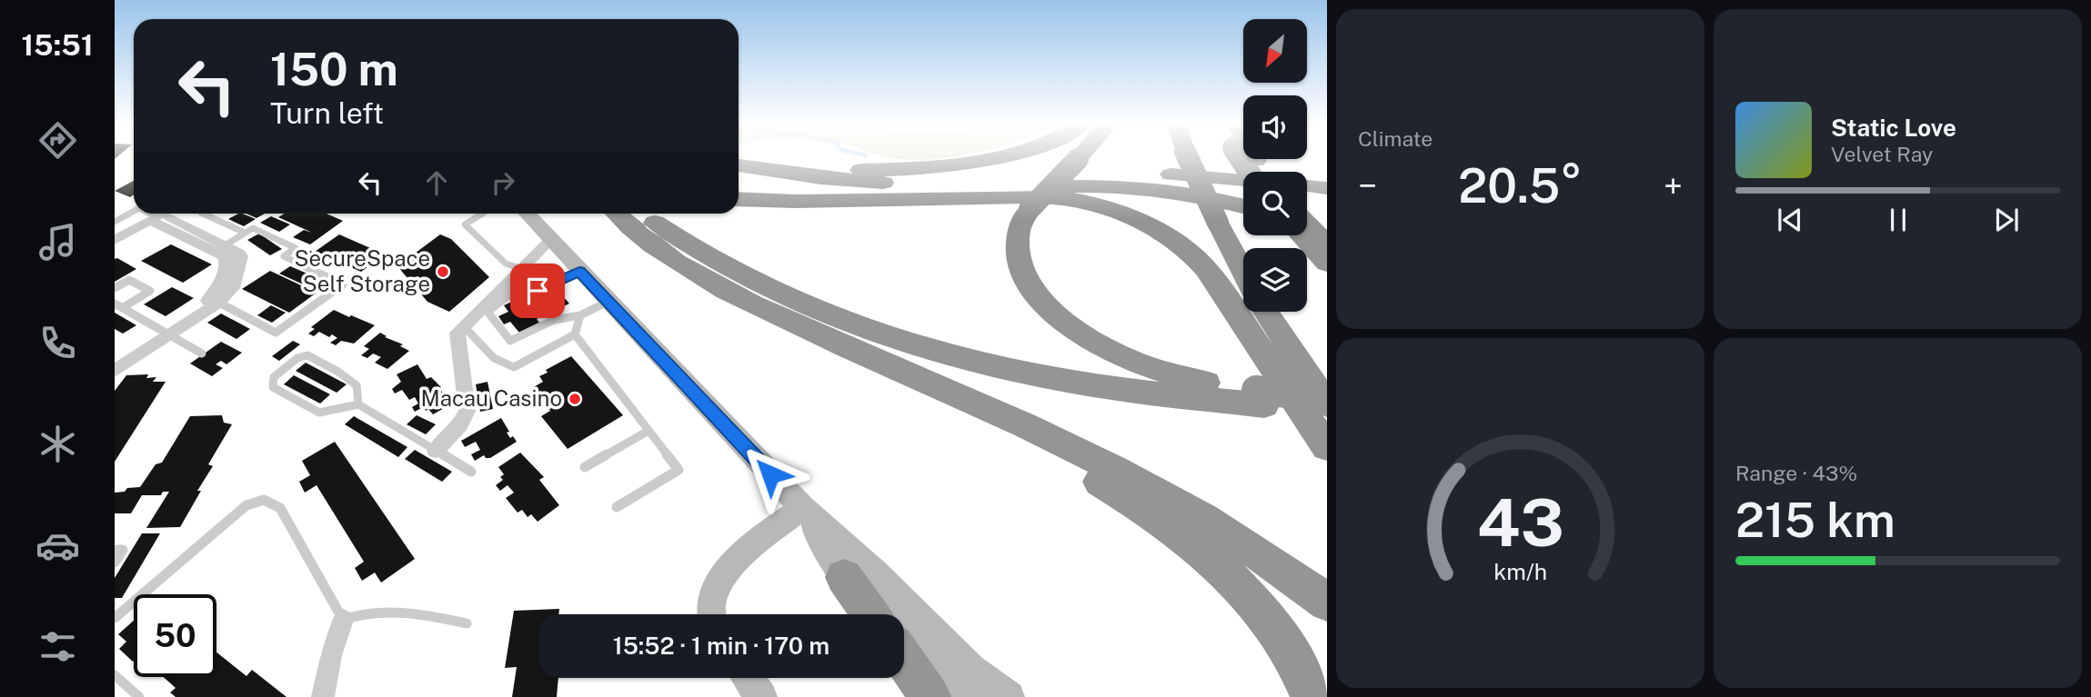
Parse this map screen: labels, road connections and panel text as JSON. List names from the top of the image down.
{
  "places": ["SecureSpace Self Storage", "Macau Casino"],
  "north": "bottom left",
  "page": {
    "tabs": "15:51",
    "tile": [
      "Climate",
      ["Range · 43%", "215 km"]
    ],
    "turn": ["150 m", "Turn left"],
    "song": ["Static Love", "Velvet Ray"],
    "heat": ["−", "20.5°", "+"],
    "limit": "50",
    "trip": "15:52 · 1 min · 170 m",
    "gauge": ["43", "km/h"]
  }
}
